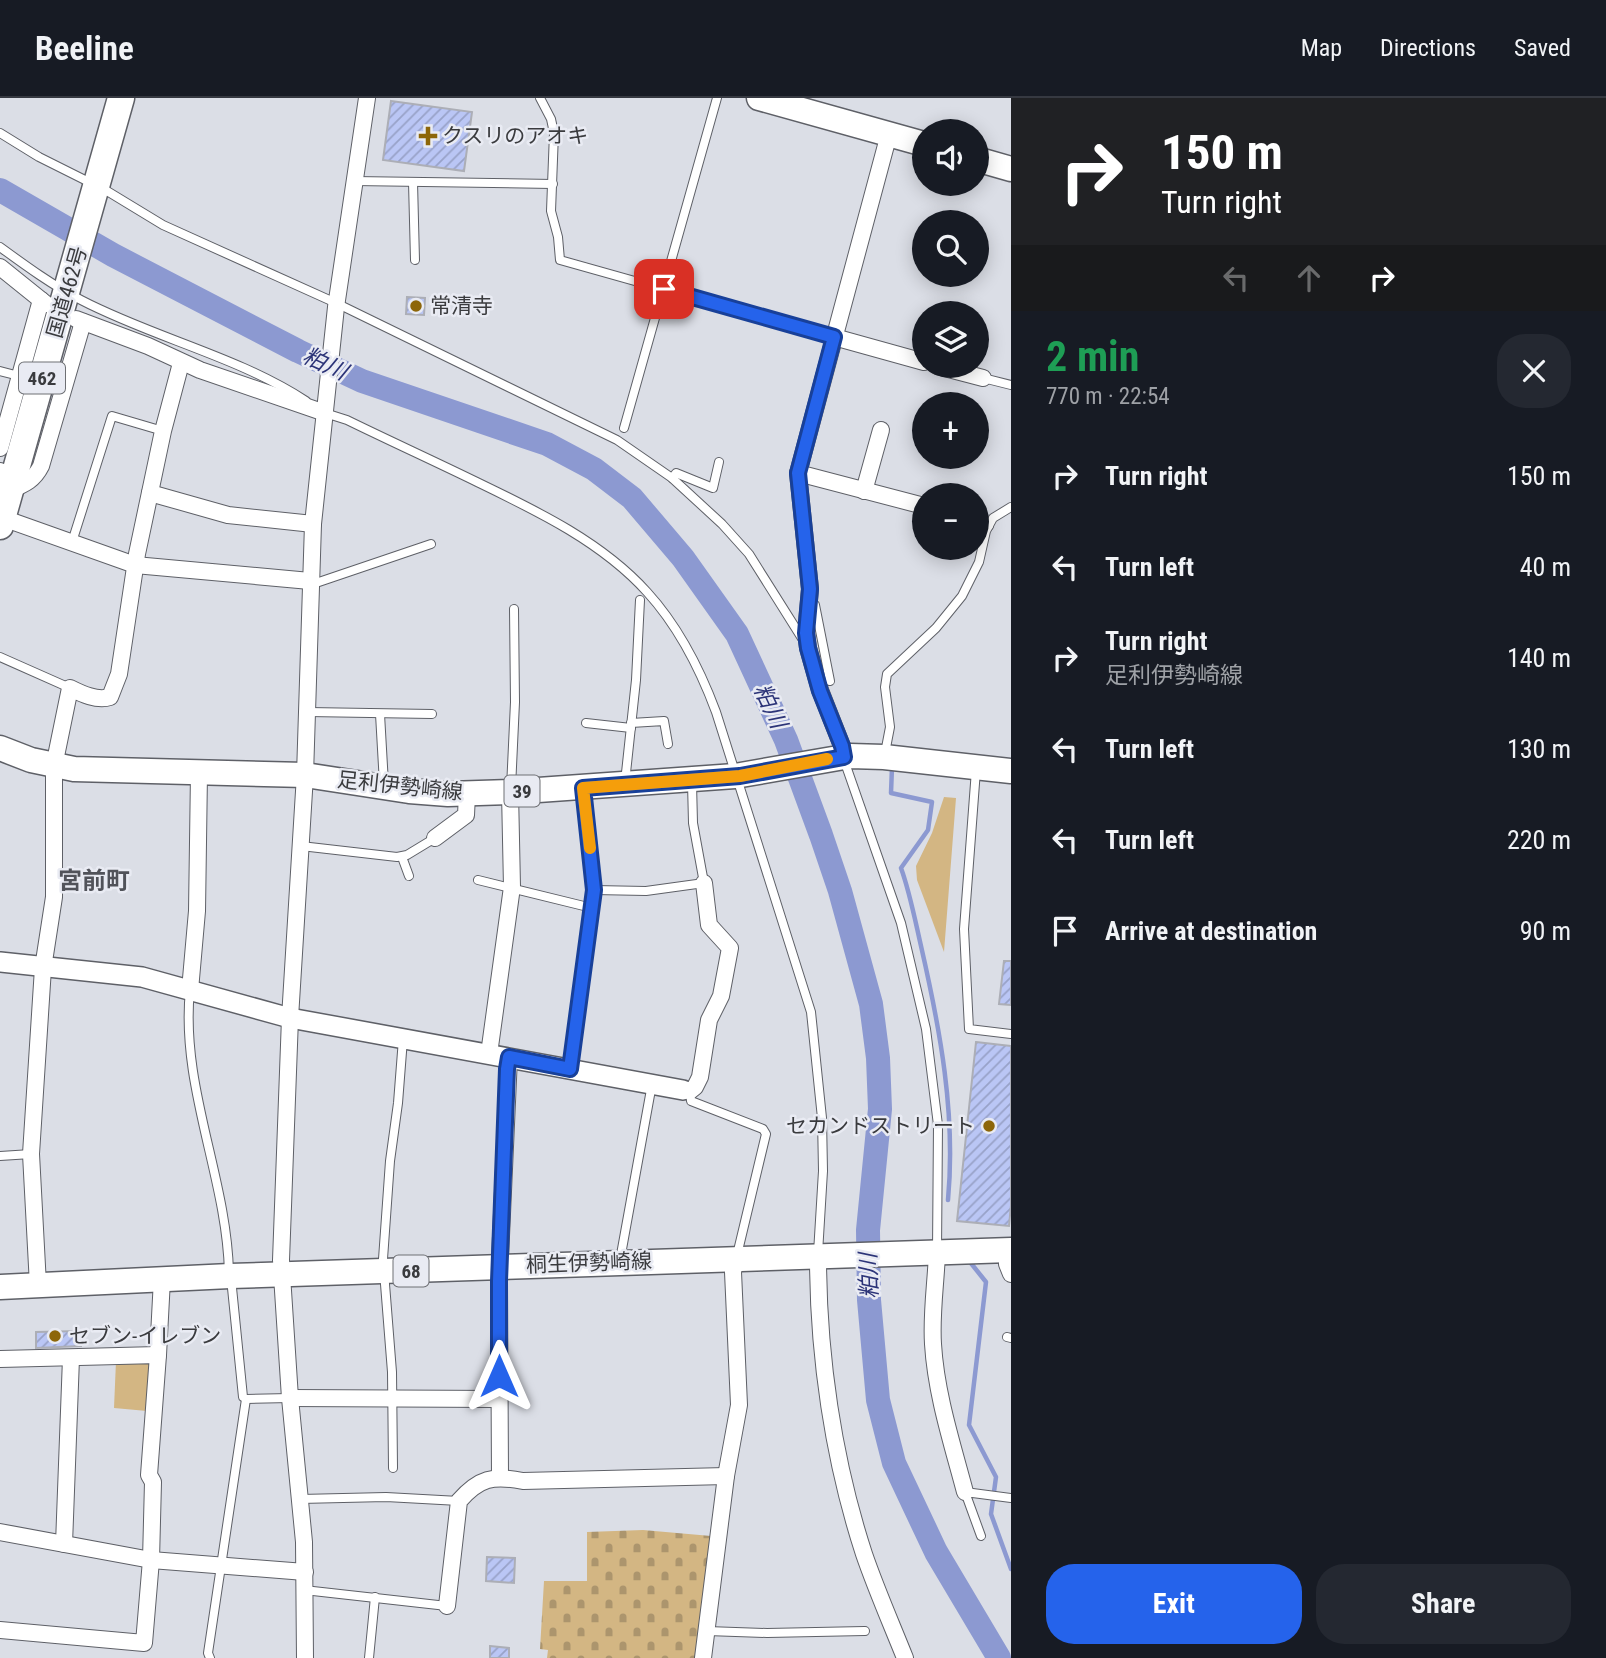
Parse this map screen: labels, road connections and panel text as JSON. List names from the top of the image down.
{
  "streets": {
    "highway": ["国道462号", "462"],
    "main road": [
      "足利伊勢崎線",
      "39",
      "桐生伊勢崎線",
      "68"
    ]
  },
  "districts": ["宮前町"],
  "water": ["粕川"],
  "places": {
    "health": ["クスリのアオキ"],
    "other": ["常清寺", "セカンドストリート", "セブン-イレブン"]
  },
  "page": {
    "header": "Beeline",
    "nav": ["Map", "Directions", "Saved"],
    "turn": ["150 m", "Turn right"],
    "map_buttons": ["+", "−"],
    "heading": ["2 min", "770 m · 22:54"],
    "list": [
      {
        "name": "Turn right",
        "value": "150 m"
      },
      {
        "name": "Turn left",
        "value": "40 m"
      },
      {
        "name": "Turn right",
        "note": "足利伊勢崎線",
        "value": "140 m"
      },
      {
        "name": "Turn left",
        "value": "130 m"
      },
      {
        "name": "Turn left",
        "value": "220 m"
      },
      {
        "name": "Arrive at destination",
        "value": "90 m"
      }
    ],
    "buttons": ["Exit", "Share"]
  }
}
